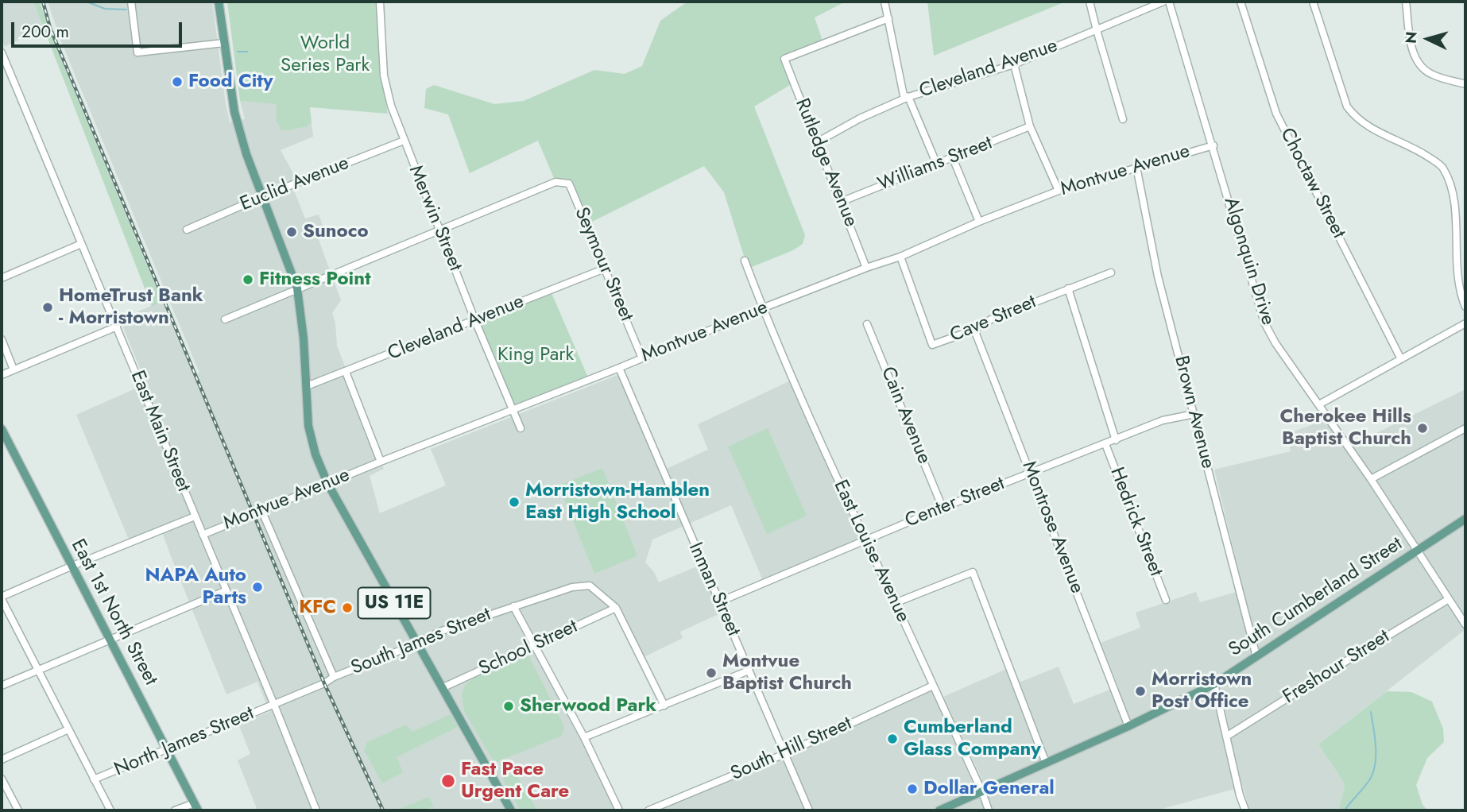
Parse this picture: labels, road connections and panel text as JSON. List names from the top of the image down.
{
  "streets": {
    "main road": ["South Cumberland Street", "US 11E", "East 1st North Street"],
    "street": [
      "Cleveland Avenue",
      "Rutledge Avenue",
      "Williams Street",
      "Montvue Avenue",
      "Choctaw Street",
      "Euclid Avenue",
      "Merwin Street",
      "Algonquin Drive",
      "Seymour Street",
      "Cave Street",
      "Brown Avenue",
      "Cain Avenue",
      "East Main Street",
      "Center Street",
      "Hedrick Street",
      "Montrose Avenue",
      "East Louise Avenue",
      "Inman Street",
      "South James Street",
      "School Street",
      "Freshour Street",
      "North James Street",
      "South Hill Street"
    ]
  },
  "crossings": [
    ["Cleveland Avenue", "Rutledge Avenue"],
    ["Cleveland Avenue", "Merwin Street"],
    ["Cleveland Avenue", "Seymour Street"],
    ["Cleveland Avenue", "US 11E"],
    ["Rutledge Avenue", "Williams Street"],
    ["Rutledge Avenue", "Montvue Avenue"],
    ["Montvue Avenue", "Merwin Street"],
    ["Montvue Avenue", "Algonquin Drive"],
    ["Montvue Avenue", "Seymour Street"],
    ["Montvue Avenue", "Cave Street"],
    ["Montvue Avenue", "Brown Avenue"],
    ["Montvue Avenue", "East Main Street"],
    ["Montvue Avenue", "East Louise Avenue"],
    ["Montvue Avenue", "Inman Street"],
    ["Montvue Avenue", "US 11E"],
    ["Euclid Avenue", "Merwin Street"],
    ["Euclid Avenue", "US 11E"],
    ["Merwin Street", "Seymour Street"],
    ["Algonquin Drive", "South Cumberland Street"],
    ["Algonquin Drive", "Freshour Street"],
    ["Cave Street", "Hedrick Street"],
    ["Cave Street", "Montrose Avenue"],
    ["Brown Avenue", "Center Street"],
    ["Brown Avenue", "South Cumberland Street"],
    ["Cain Avenue", "Center Street"],
    ["East Main Street", "South James Street"],
    ["East Main Street", "North James Street"],
    ["Center Street", "Hedrick Street"],
    ["Center Street", "Montrose Avenue"],
    ["Center Street", "East Louise Avenue"],
    ["Center Street", "Inman Street"],
    ["Montrose Avenue", "South Cumberland Street"],
    ["East Louise Avenue", "South Cumberland Street"],
    ["East Louise Avenue", "South Hill Street"],
    ["Inman Street", "South Hill Street"],
    ["US 11E", "South James Street"],
    ["US 11E", "School Street"],
    ["East 1st North Street", "North James Street"],
    ["South James Street", "School Street"],
    ["South James Street", "North James Street"]
  ],
  "parks": ["World Series Park", "King Park"],
  "places": [
    "Food City",
    "Sunoco",
    "Fitness Point",
    "HomeTrust Bank - Morristown",
    "Cherokee Hills Baptist Church",
    "Morristown-Hamblen East High School",
    "NAPA Auto Parts",
    "KFC",
    "Montvue Baptist Church",
    "Morristown Post Office",
    "Sherwood Park",
    "Cumberland Glass Company",
    "Fast Pace Urgent Care",
    "Dollar General"
  ],
  "scale_bar": "200 m",
  "north": "left"
}
